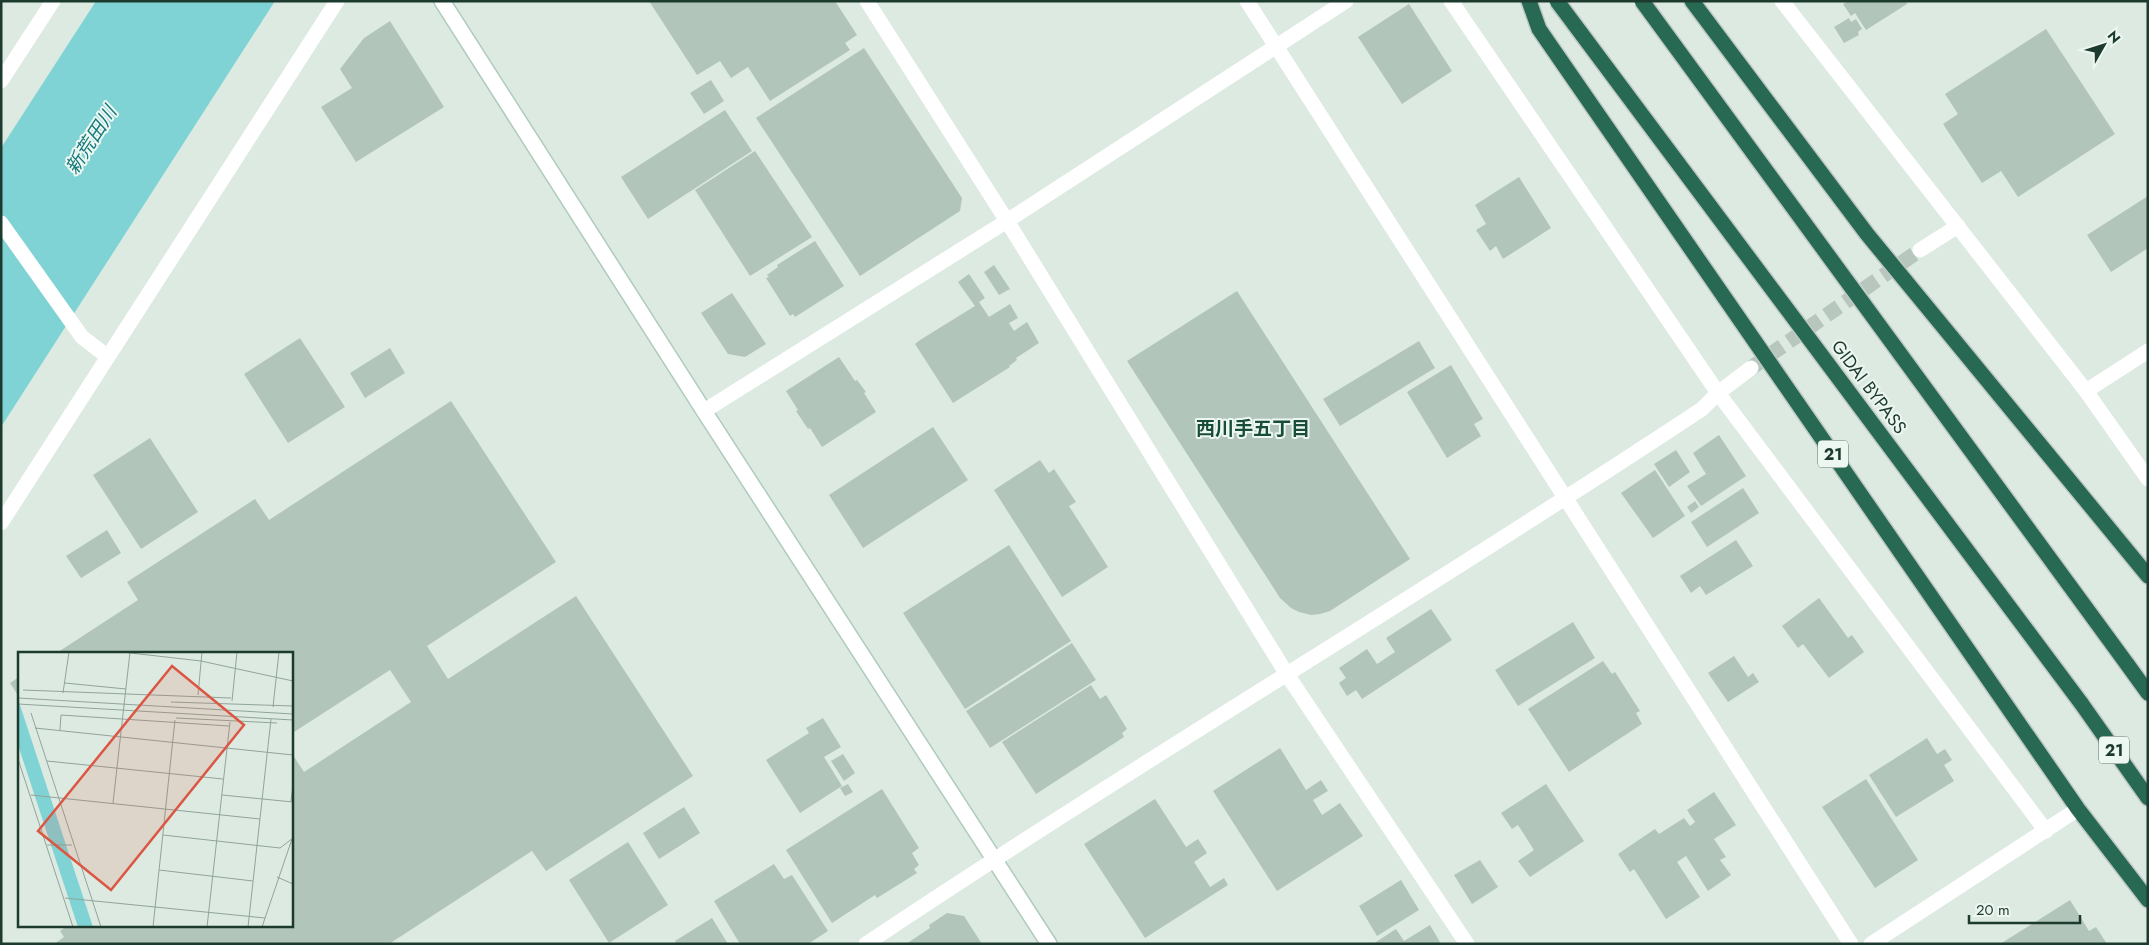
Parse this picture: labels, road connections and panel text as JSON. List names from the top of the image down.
{
  "streets": {
    "highway": ["GIDAI BYPASS", "21"]
  },
  "districts": ["西川手五丁目"],
  "water": ["新荒田川"],
  "scale_bar": "20 m",
  "north": "top right"
}
